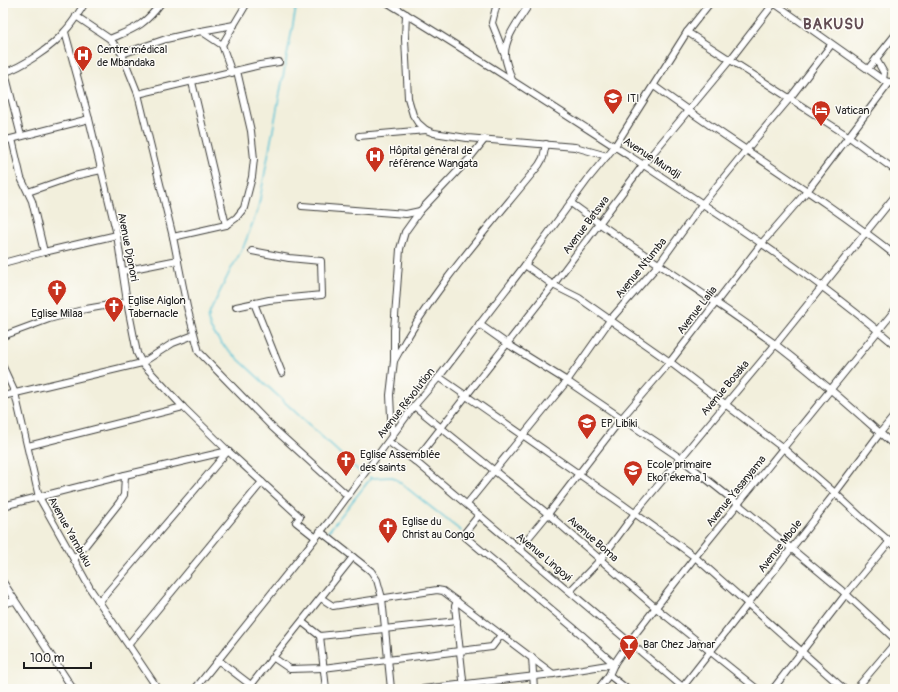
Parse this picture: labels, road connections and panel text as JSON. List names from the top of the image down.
{
  "streets": {
    "street": [
      "Avenue Mundji",
      "Avenue Batswa",
      "Avenue Djonori",
      "Avenue Ntumba",
      "Avenue Lalia",
      "Avenue Bosaka",
      "Avenue Révolution",
      "Avenue Yasanyama",
      "Avenue Yambuku",
      "Avenue Boma",
      "Avenue Mbole",
      "Avenue Lingoyi"
    ]
  },
  "crossings": [
    ["Avenue Mundji", "Avenue Batswa"],
    ["Avenue Mundji", "Avenue Ntumba"],
    ["Avenue Mundji", "Avenue Lalia"],
    ["Avenue Mundji", "Avenue Bosaka"],
    ["Avenue Mundji", "Avenue Révolution"],
    ["Avenue Mundji", "Avenue Yasanyama"],
    ["Avenue Batswa", "Avenue Boma"],
    ["Avenue Batswa", "Avenue Lingoyi"],
    ["Avenue Djonori", "Avenue Révolution"],
    ["Avenue Ntumba", "Avenue Boma"],
    ["Avenue Ntumba", "Avenue Lingoyi"],
    ["Avenue Lalia", "Avenue Boma"],
    ["Avenue Lalia", "Avenue Lingoyi"],
    ["Avenue Bosaka", "Avenue Boma"],
    ["Avenue Bosaka", "Avenue Lingoyi"],
    ["Avenue Révolution", "Avenue Boma"],
    ["Avenue Révolution", "Avenue Lingoyi"],
    ["Avenue Yasanyama", "Avenue Boma"],
    ["Avenue Yasanyama", "Avenue Lingoyi"],
    ["Avenue Boma", "Avenue Mbole"],
    ["Avenue Mbole", "Avenue Lingoyi"]
  ],
  "districts": ["BAKUSU"],
  "places": {
    "hospital": ["Centre médical de Mbandaka", "Hôpital général de référence Wangata"],
    "school or university": ["ITI", "EP Libiki", "Ecole primaire Ekof'ekema 1"],
    "hotel": ["Vatican"],
    "church": [
      "Eglise Milaa",
      "Eglise Aiglon Tabernacle",
      "Eglise Assemblée des saints",
      "Eglise du Christ au Congo"
    ],
    "bar": ["Bar Chez Jamar"]
  },
  "scale_bar": "100 m"
}
